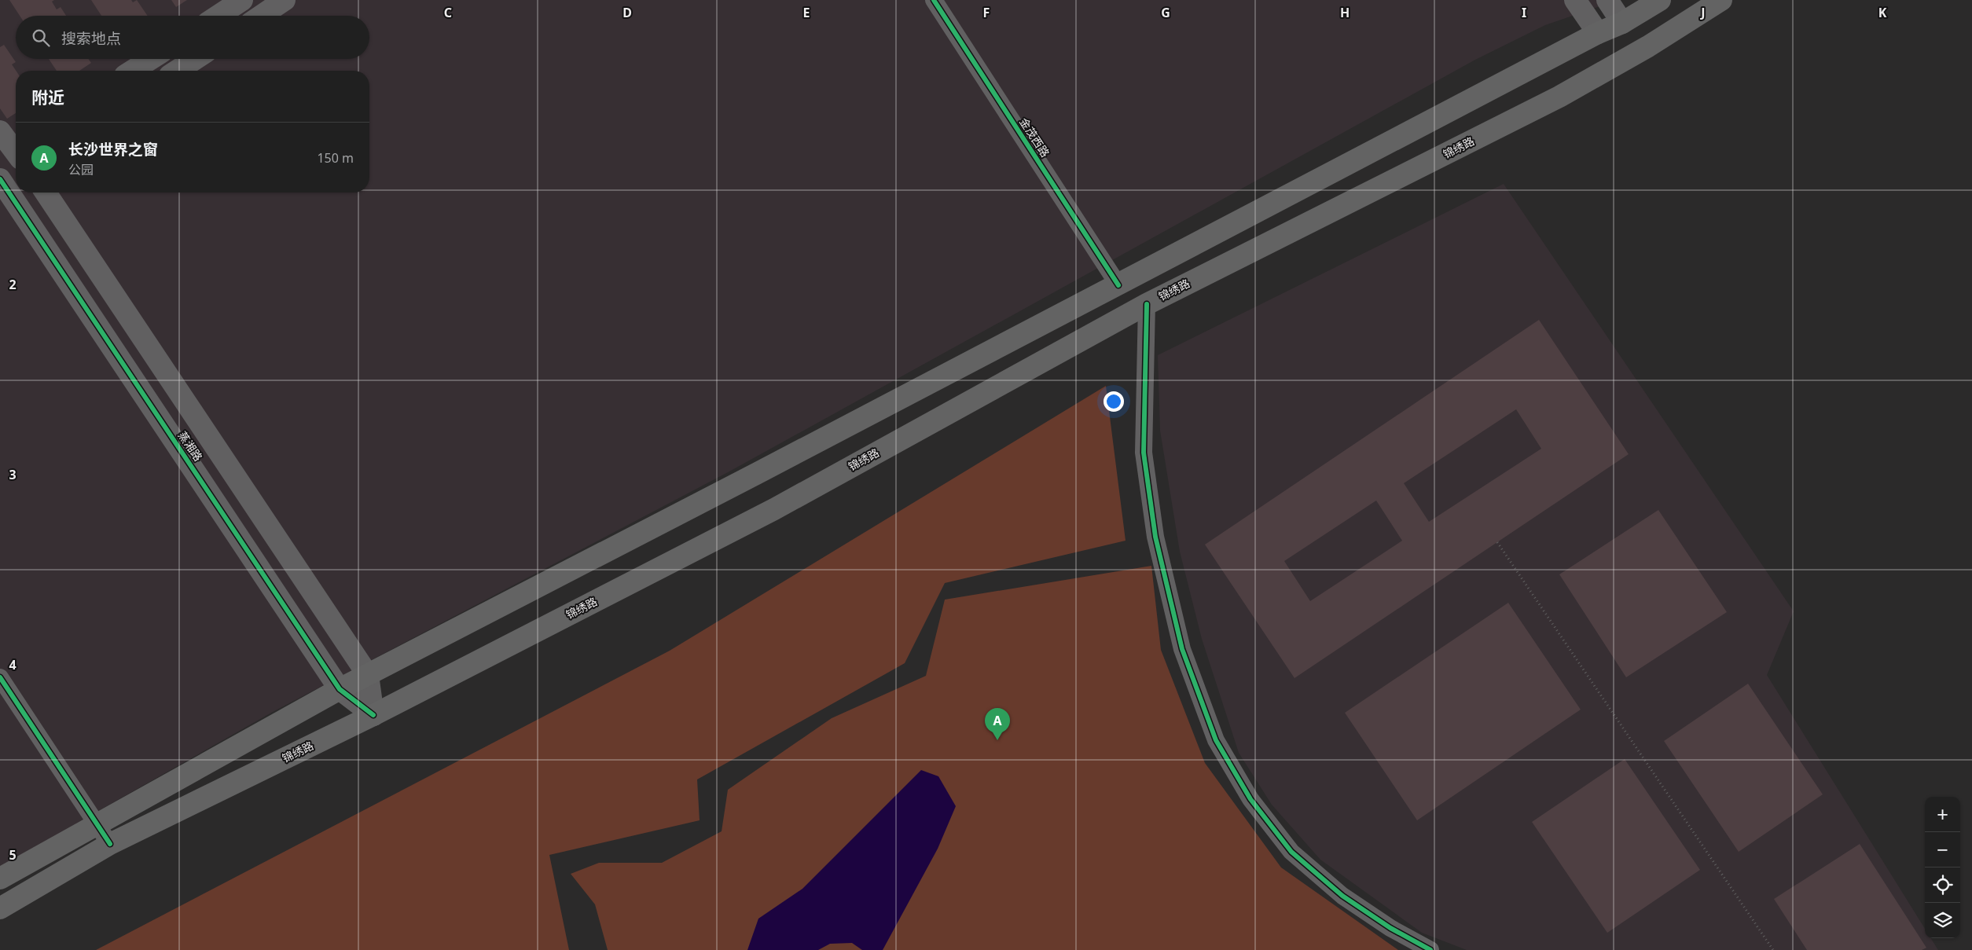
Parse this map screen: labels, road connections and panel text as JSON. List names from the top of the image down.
{
  "streets": {
    "main road": ["锦绣路"],
    "street": ["金茂西路", "蒸湘路"]
  },
  "crossings": [
    ["锦绣路", "蒸湘路"]
  ],
  "page": {
    "search": "搜索地点",
    "heading": "附近",
    "list": [
      {
        "mark": "A",
        "name": "长沙世界之窗",
        "note": "公园",
        "value": "150 m"
      }
    ],
    "pins": "A",
    "map_buttons": ["+", "−"]
  },
  "grid": {
    "columns": [
      "C",
      "D",
      "E",
      "F",
      "G",
      "H",
      "I",
      "J",
      "K"
    ],
    "rows": [
      "2",
      "3",
      "4",
      "5"
    ]
  }
}
